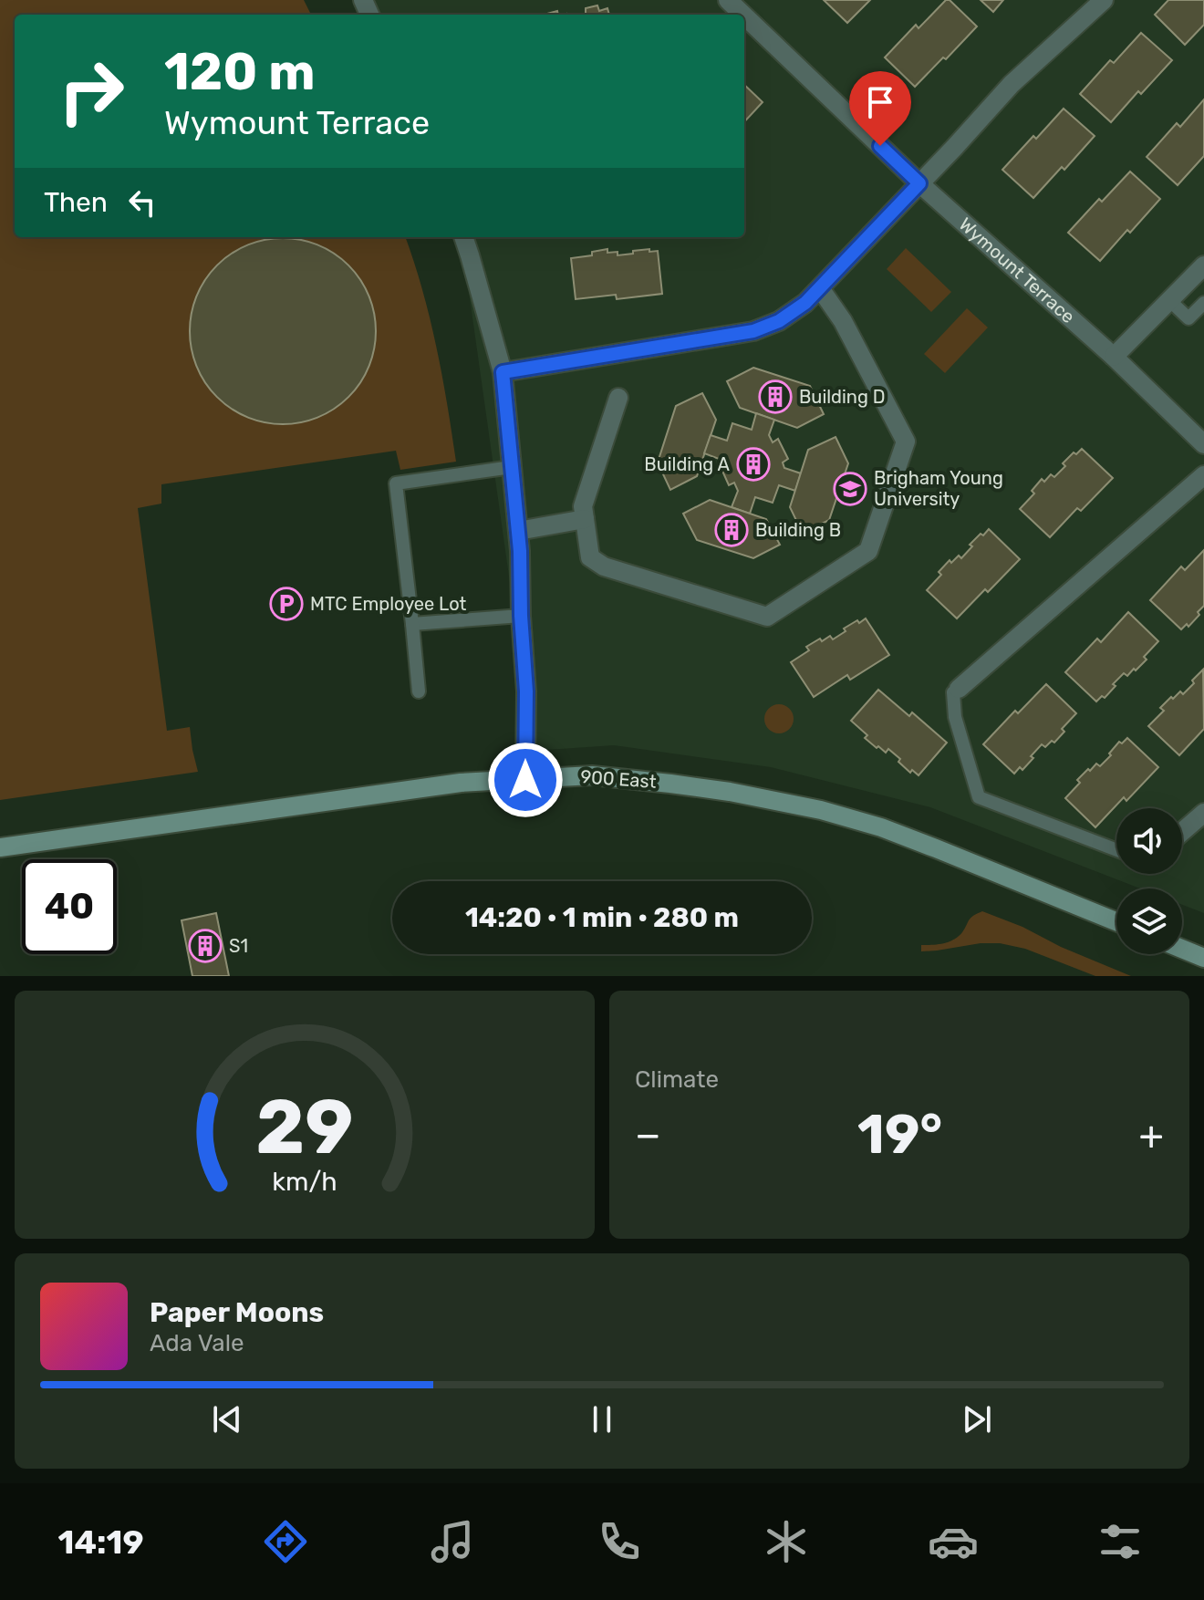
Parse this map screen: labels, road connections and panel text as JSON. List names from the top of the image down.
{
  "streets": {
    "main road": ["900 East"],
    "street": ["Wymount Terrace"]
  },
  "places": {
    "building": [
      "Building D",
      "Building A",
      "Building B",
      "S1"
    ],
    "school or university": ["Brigham Young University"],
    "parking": ["MTC Employee Lot"]
  },
  "page": {
    "turn": ["120 m", "Wymount Terrace"],
    "then": "Then",
    "limit": "40",
    "trip": "14:20 · 1 min · 280 m",
    "tile": "Climate",
    "heat": ["−", "19°", "+"],
    "song": ["Paper Moons", "Ada Vale"],
    "tabs": "14:19",
    "gauge": ["29", "km/h"]
  }
}
